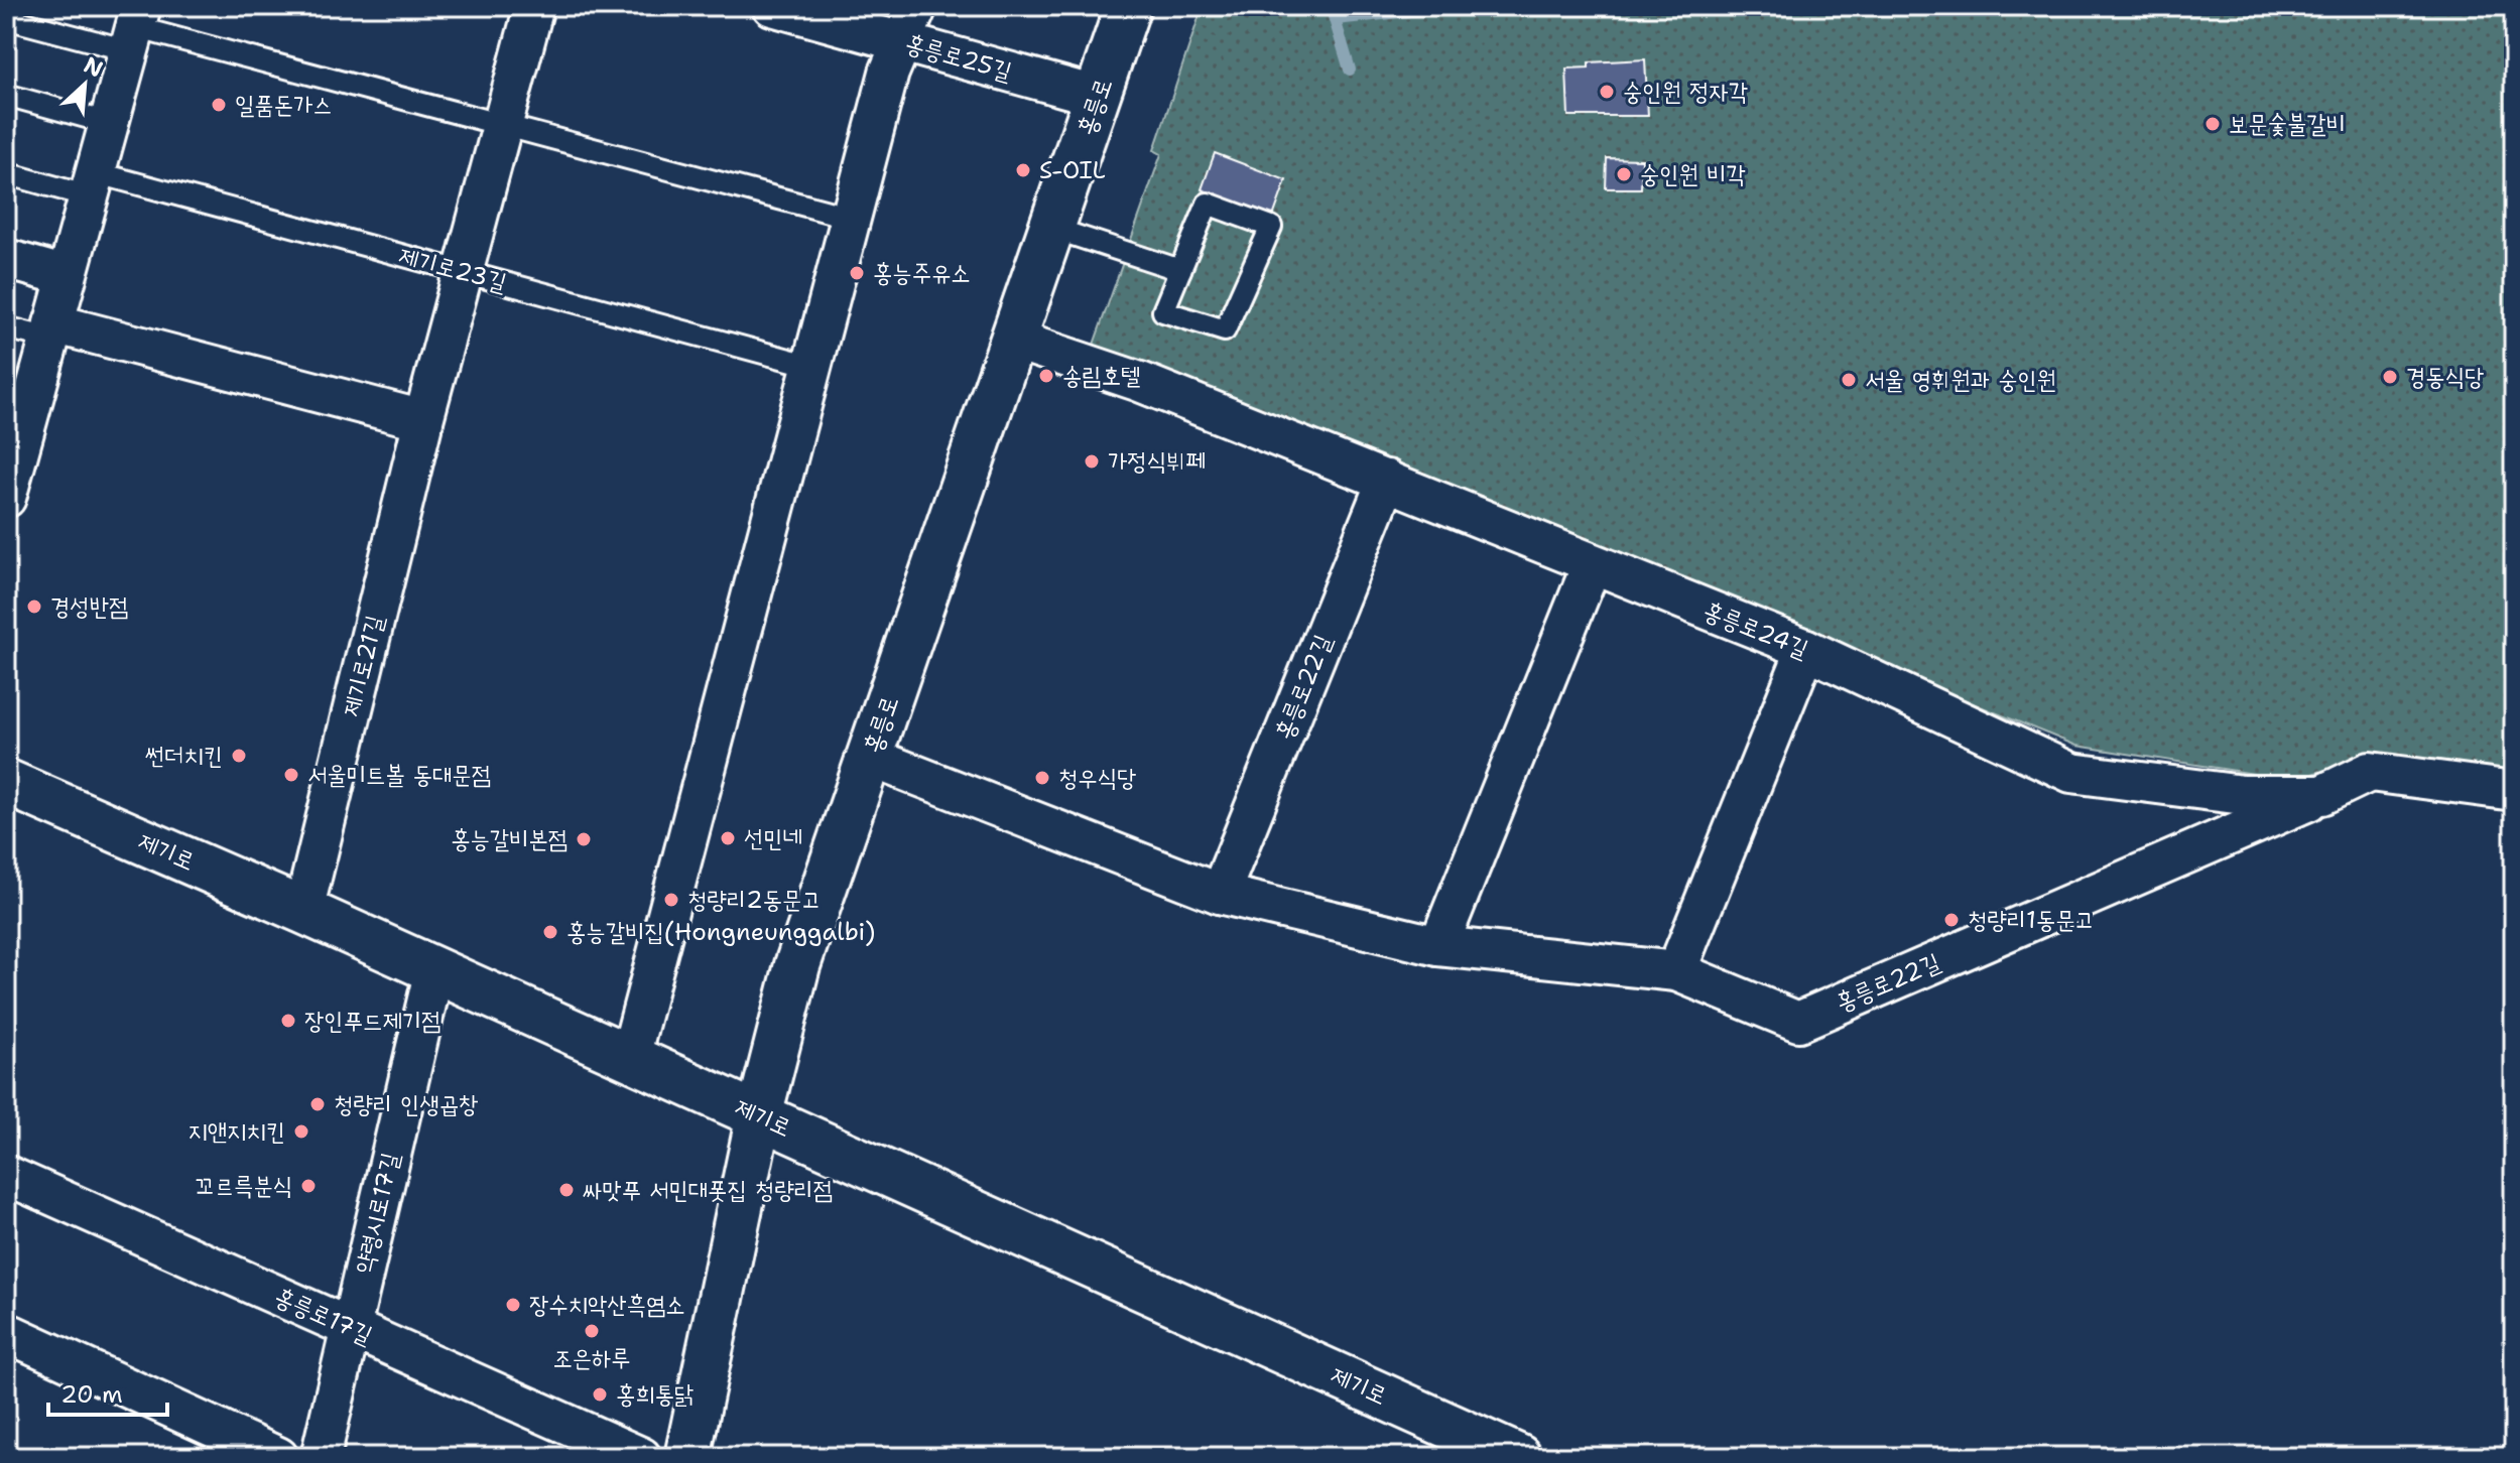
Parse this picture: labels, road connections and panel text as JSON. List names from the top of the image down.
{
  "streets": {
    "main road": ["홍릉로", "제기로"],
    "street": [
      "홍릉로25길",
      "홍릉로24길",
      "제기로21길",
      "홍릉로22길",
      "약령시로17길",
      "홍릉로17길"
    ],
    "lane": ["제기로23길"]
  },
  "crossings": [
    ["홍릉로25길", "홍릉로"],
    ["홍릉로", "홍릉로24길"],
    ["홍릉로", "홍릉로22길"],
    ["홍릉로", "제기로"],
    ["제기로23길", "제기로21길"],
    ["홍릉로24길", "홍릉로22길"],
    ["제기로21길", "제기로"],
    ["제기로", "약령시로17길"],
    ["약령시로17길", "홍릉로17길"]
  ],
  "places": [
    "숭인원 정자각",
    "일품돈가스",
    "보문숯불갈비",
    "S-OIL",
    "숭인원 비각",
    "홍능주유소",
    "송림호텔",
    "경동식당",
    "서울 영휘원과 숭인원",
    "가정식뷔페",
    "경성반점",
    "썬더치킨",
    "서울미트볼 동대문점",
    "청우식당",
    "선민네",
    "홍능갈비본점",
    "청량리2동문고",
    "청량리1동문고",
    "홍능갈비집(Hongneunggalbi)",
    "장인푸드제기점",
    "청량리 인생곱창",
    "지앤지치킨",
    "꼬르륵분식",
    "싸맛푸 서민대폿집 청량리점",
    "장수치악산흑염소",
    "조은하루",
    "홍희통닭"
  ],
  "scale_bar": "20 m",
  "north": "top right"
}
